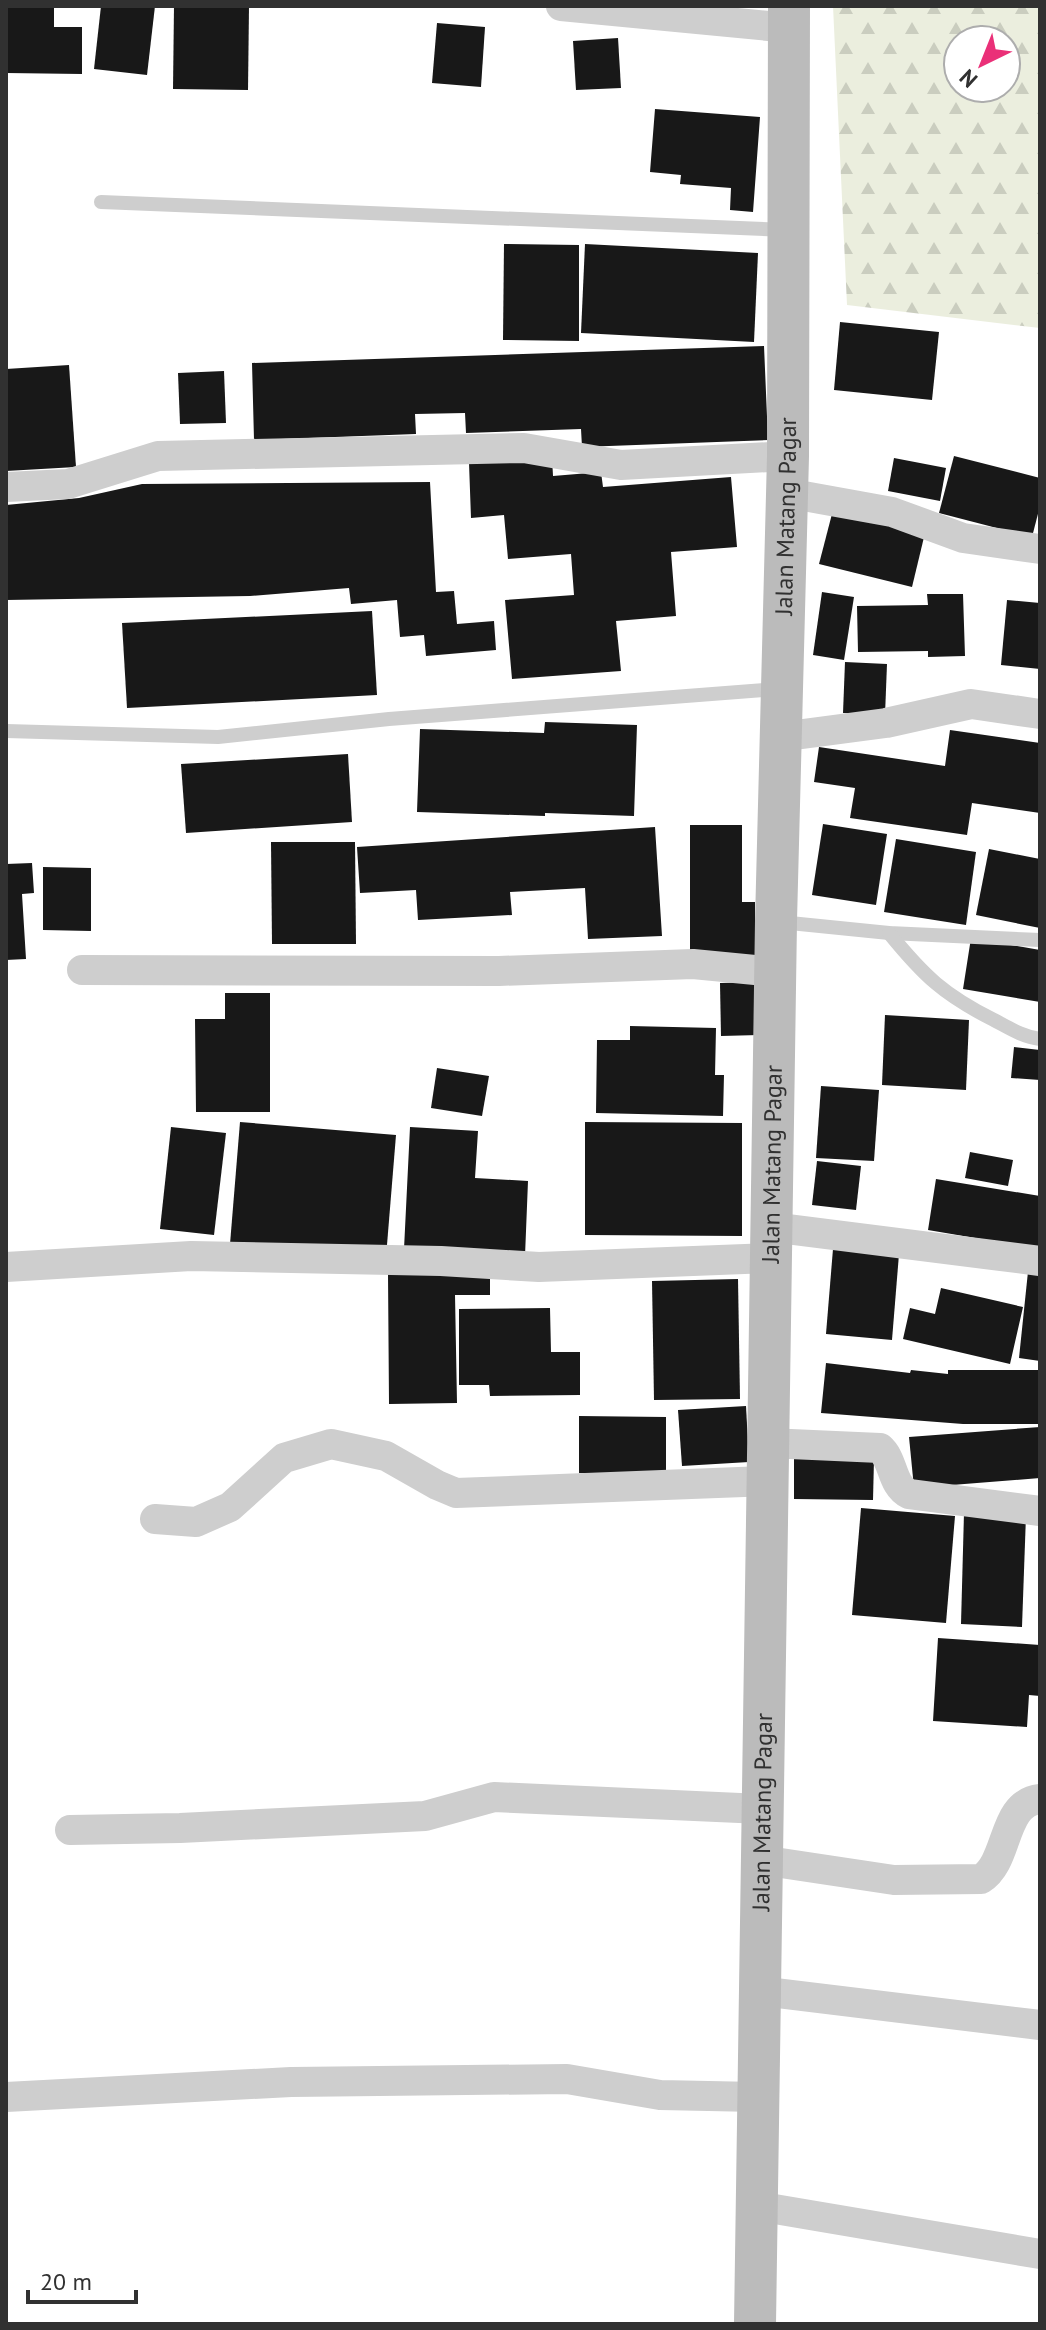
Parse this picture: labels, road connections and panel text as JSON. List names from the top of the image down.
{
  "streets": {
    "main road": ["Jalan Matang Pagar"]
  },
  "scale_bar": "20 m",
  "north": "bottom left"
}
